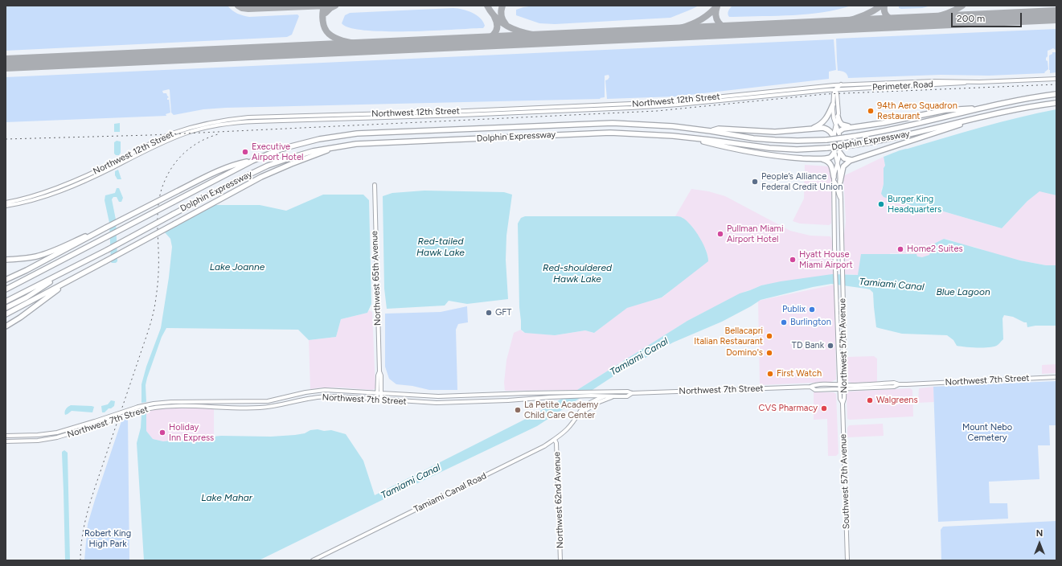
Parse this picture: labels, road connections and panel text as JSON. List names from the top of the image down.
{
  "streets": {
    "highway": ["Dolphin Expressway"],
    "main road": [
      "Perimeter Road",
      "Northwest 12th Street",
      "Northwest 65th Avenue",
      "Northwest 57th Avenue",
      "Northwest 7th Street",
      "Southwest 57th Avenue",
      "Tamiami Canal Road",
      "Northwest 62nd Avenue"
    ]
  },
  "crossings": [
    ["Perimeter Road", "Northwest 12th Street"],
    ["Perimeter Road", "Northwest 57th Avenue"],
    ["Northwest 12th Street", "Northwest 57th Avenue"],
    ["Northwest 65th Avenue", "Northwest 7th Street"],
    ["Northwest 57th Avenue", "Northwest 7th Street"],
    ["Northwest 57th Avenue", "Southwest 57th Avenue"],
    ["Northwest 7th Street", "Tamiami Canal Road"],
    ["Tamiami Canal Road", "Northwest 62nd Avenue"]
  ],
  "water": [
    "Red-tailed Hawk Lake",
    "Lake Joanne",
    "Red-shouldered Hawk Lake",
    "Tamiami Canal",
    "Blue Lagoon",
    "Lake Mahar"
  ],
  "parks": ["Mount Nebo Cemetery", "Robert King High Park"],
  "places": [
    "94th Aero Squadron Restaurant",
    "Executive Airport Hotel",
    "People’s Alliance Federal Credit Union",
    "Burger King Headquarters",
    "Pullman Miami Airport Hotel",
    "Home2 Suites",
    "Hyatt House Miami Airport",
    "Publix",
    "GFT",
    "Burlington",
    "Bellacapri Italian Restaurant",
    "TD Bank",
    "Domino's",
    "First Watch",
    "Walgreens",
    "CVS Pharmacy",
    "La Petite Academy Child Care Center",
    "Holiday Inn Express"
  ],
  "scale_bar": "200 m",
  "north": "top"
}
